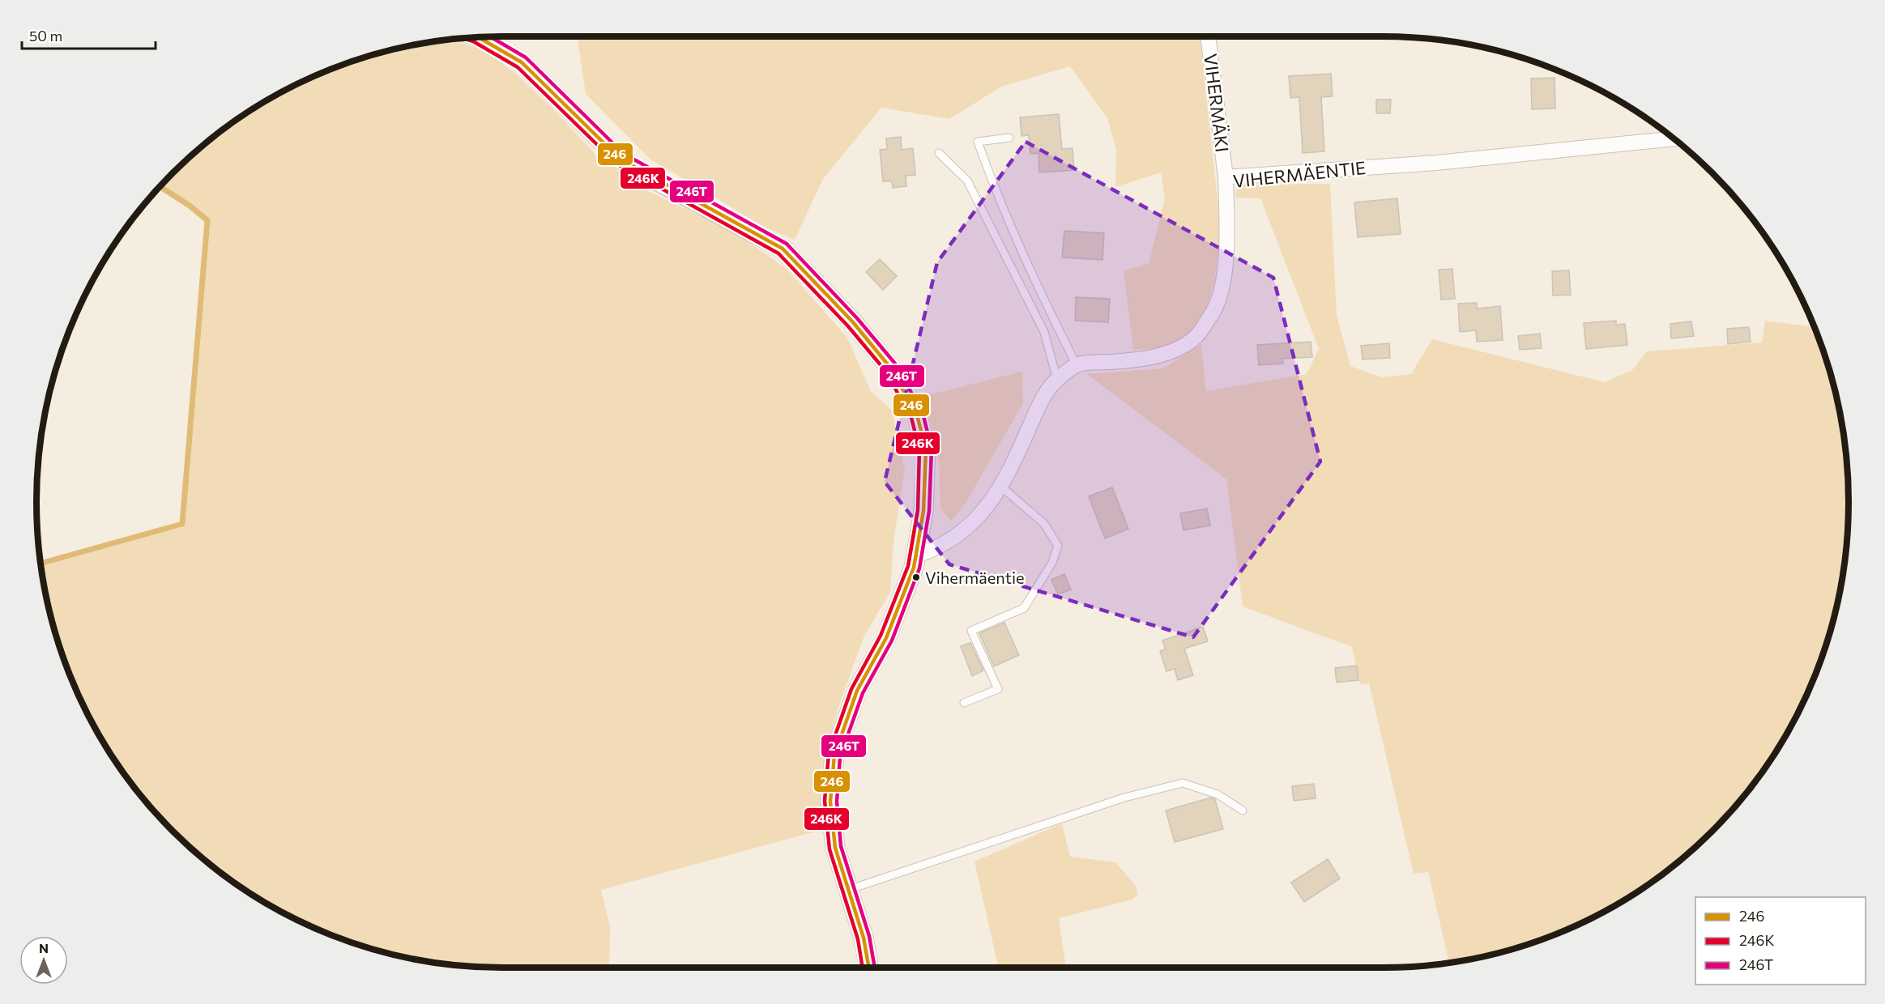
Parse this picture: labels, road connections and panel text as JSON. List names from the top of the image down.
{
  "streets": {
    "street": ["VIHERMÄKI", "VIHERMÄENTIE"]
  },
  "crossings": [
    ["VIHERMÄKI", "VIHERMÄENTIE"]
  ],
  "places": ["Vihermäentie"],
  "lines": ["transit line 246T", "transit line 246", "transit line 246K"],
  "legend": ["246", "246K", "246T"],
  "scale_bar": "50 m",
  "north": "top"
}
